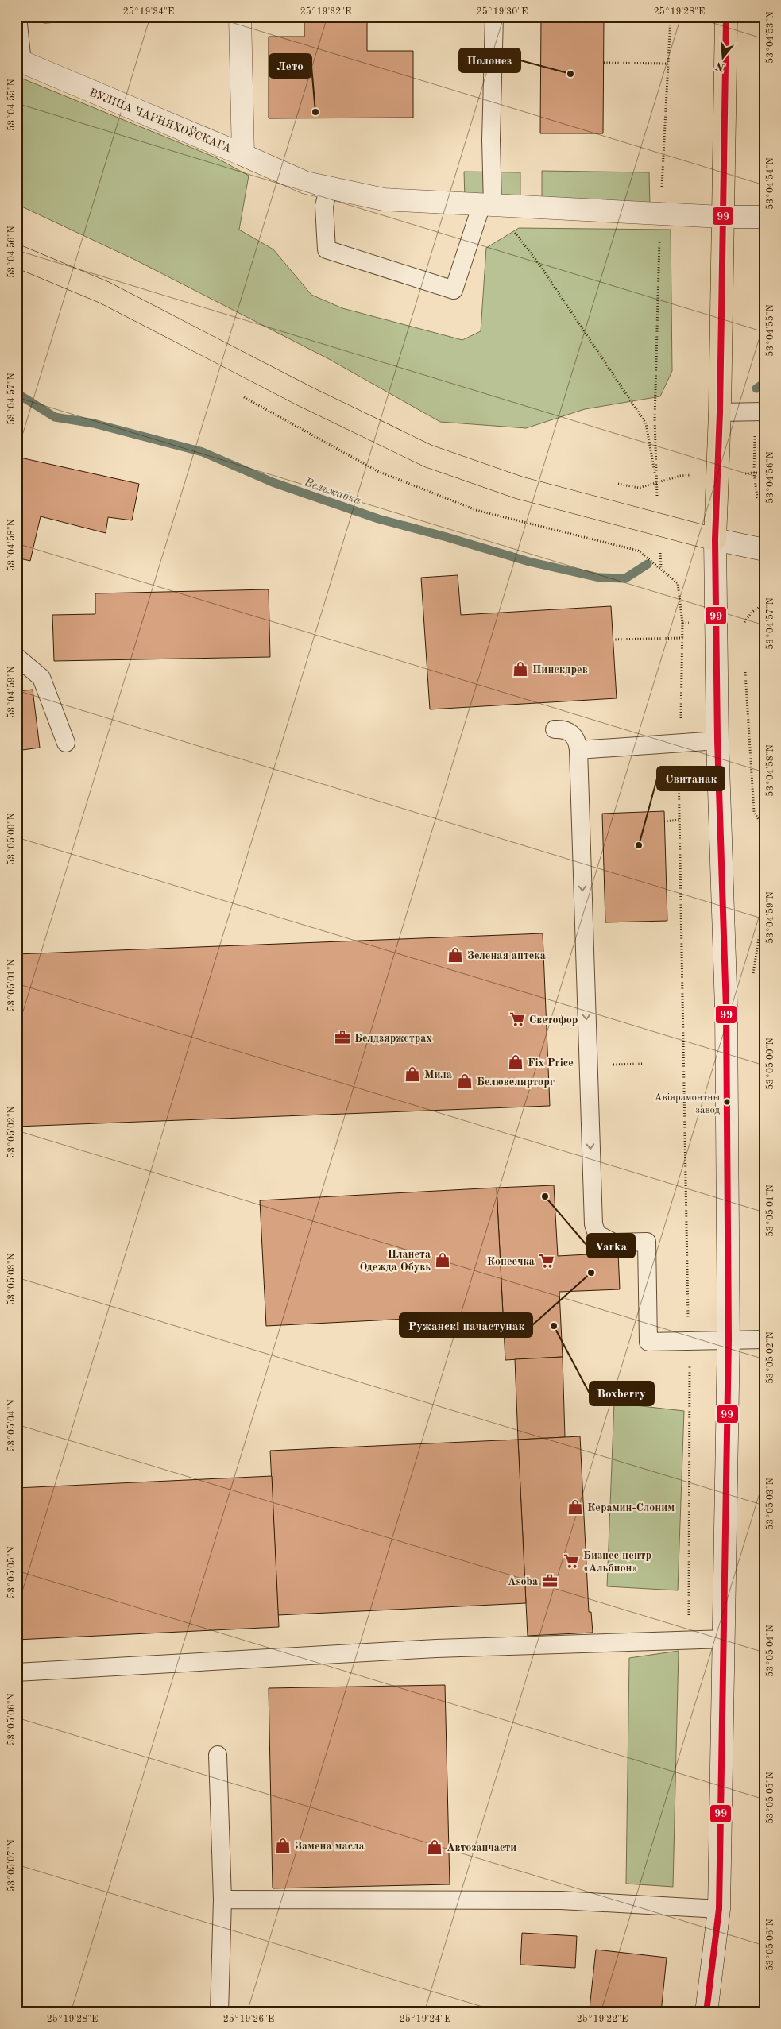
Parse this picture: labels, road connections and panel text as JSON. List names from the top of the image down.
{
  "streets": {
    "main road": ["ВУЛІЦА ЧАРНЯХОЎСКАГА"]
  },
  "water": ["Вельжабка"],
  "places": {
    "other": [
      "Полонез",
      "Лето",
      "Свитанак",
      "Авіярамонтны завод",
      "Varka",
      "Ружанскі пачастунак",
      "Boxberry"
    ],
    "shop": [
      "Пинскдрев",
      "Зеленая аптека",
      "Fix Price",
      "Мила",
      "Белювелирторг",
      "Планета Одежда Обувь",
      "Керамин-Слоним",
      "Замена масла",
      "Автозапчасти"
    ],
    "supermarket": ["Светофор", "Копеечка", "Бизнес центр «Альбион»"],
    "office": ["Белдзяржстрах", "Asoba"]
  },
  "lines": ["transit line 99"],
  "north": "bottom",
  "coordinates": [
    "25°19'34\"E",
    "25°19'32\"E",
    "25°19'30\"E",
    "25°19'28\"E",
    "53°04'53\"N",
    "53°04'55\"N",
    "53°04'54\"N",
    "53°04'56\"N",
    "53°04'57\"N",
    "53°04'58\"N",
    "53°04'59\"N",
    "53°05'00\"N",
    "53°05'01\"N",
    "53°05'02\"N",
    "53°05'03\"N",
    "53°05'04\"N",
    "53°05'05\"N",
    "53°05'06\"N",
    "53°05'07\"N",
    "25°19'26\"E",
    "25°19'24\"E",
    "25°19'22\"E"
  ]
}
